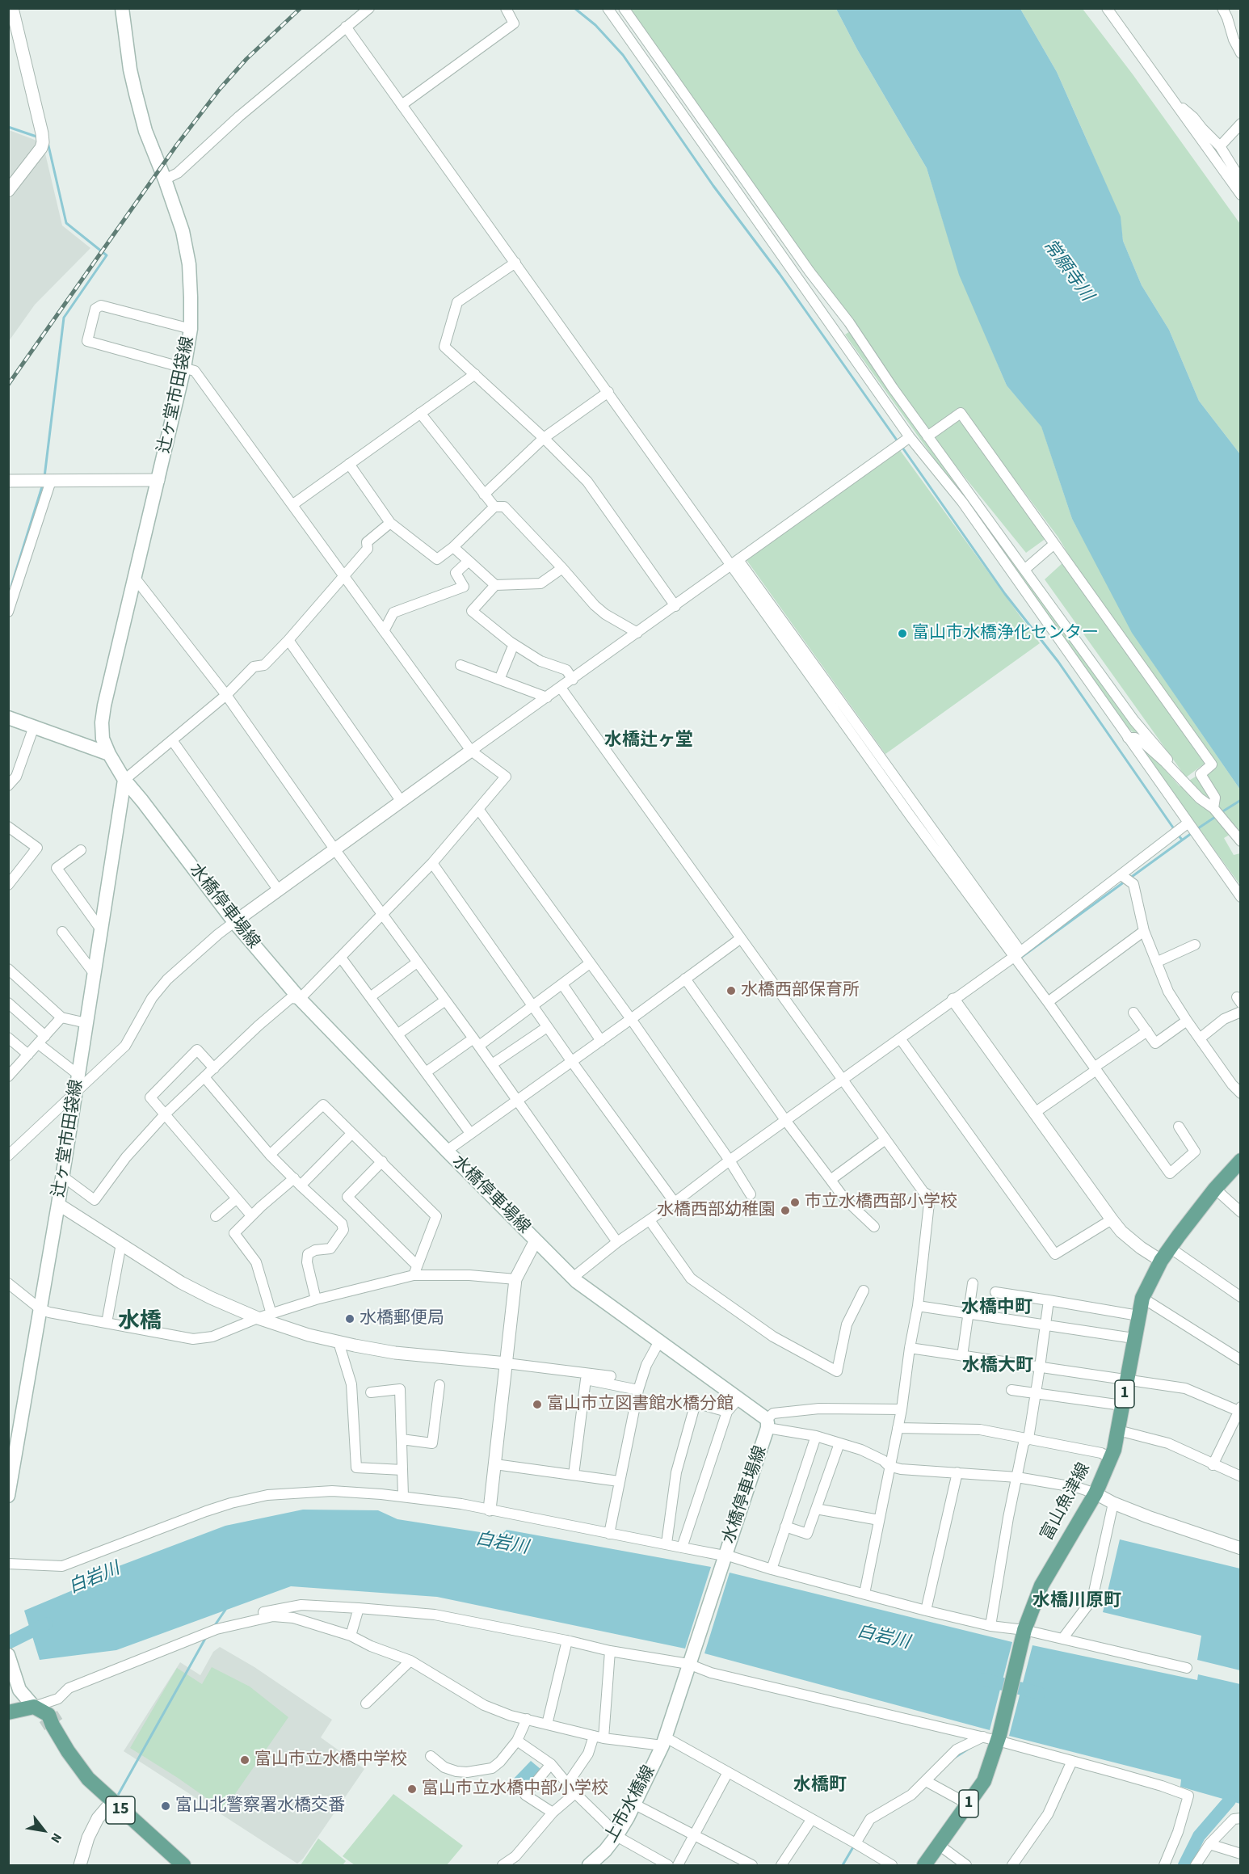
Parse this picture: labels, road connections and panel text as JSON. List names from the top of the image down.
{
  "streets": {
    "main road": [
      "辻ヶ堂市田袋線",
      "水橋停車場線",
      "1",
      "富山魚津線",
      "上市水橋線",
      "15"
    ]
  },
  "crossings": [
    ["辻ヶ堂市田袋線", "水橋停車場線"],
    ["水橋停車場線", "上市水橋線"]
  ],
  "districts": [
    "水橋辻ヶ堂",
    "水橋中町",
    "水橋",
    "水橋大町",
    "水橋川原町",
    "水橋町"
  ],
  "water": ["常願寺川", "白岩川"],
  "places": [
    "富山市水橋浄化センター",
    "水橋西部保育所",
    "市立水橋西部小学校",
    "水橋西部幼稚園",
    "水橋郵便局",
    "富山市立図書館水橋分館",
    "富山市立水橋中学校",
    "富山市立水橋中部小学校",
    "富山北警察署水橋交番"
  ],
  "north": "bottom right"
}
